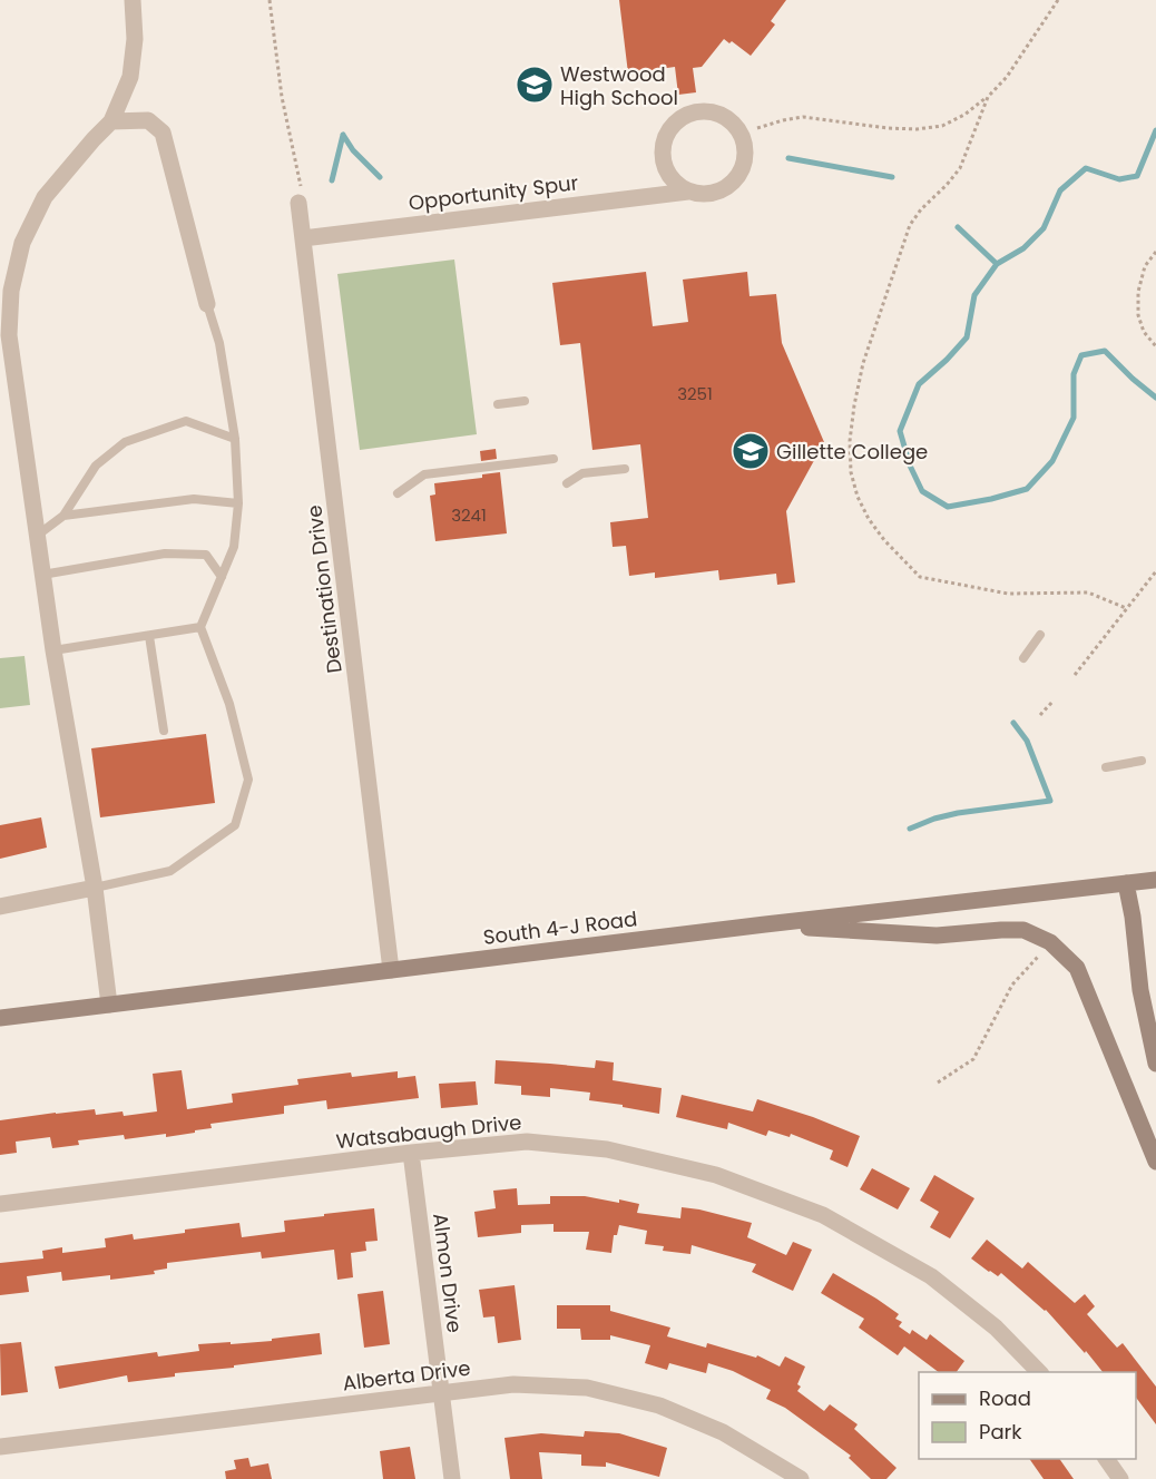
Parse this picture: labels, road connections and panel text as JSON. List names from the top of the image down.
{
  "streets": {
    "main road": ["South 4-J Road"],
    "street": [
      "Opportunity Spur",
      "Destination Drive",
      "Watsabaugh Drive",
      "Almon Drive",
      "Alberta Drive"
    ]
  },
  "crossings": [
    ["Opportunity Spur", "Destination Drive"],
    ["Destination Drive", "South 4-J Road"],
    ["Watsabaugh Drive", "Almon Drive"],
    ["Almon Drive", "Alberta Drive"]
  ],
  "places": {
    "school or university": ["Westwood High School", "Gillette College"]
  },
  "house_numbers": ["3251", "3241"],
  "legend": ["Road", "Park"]
}
